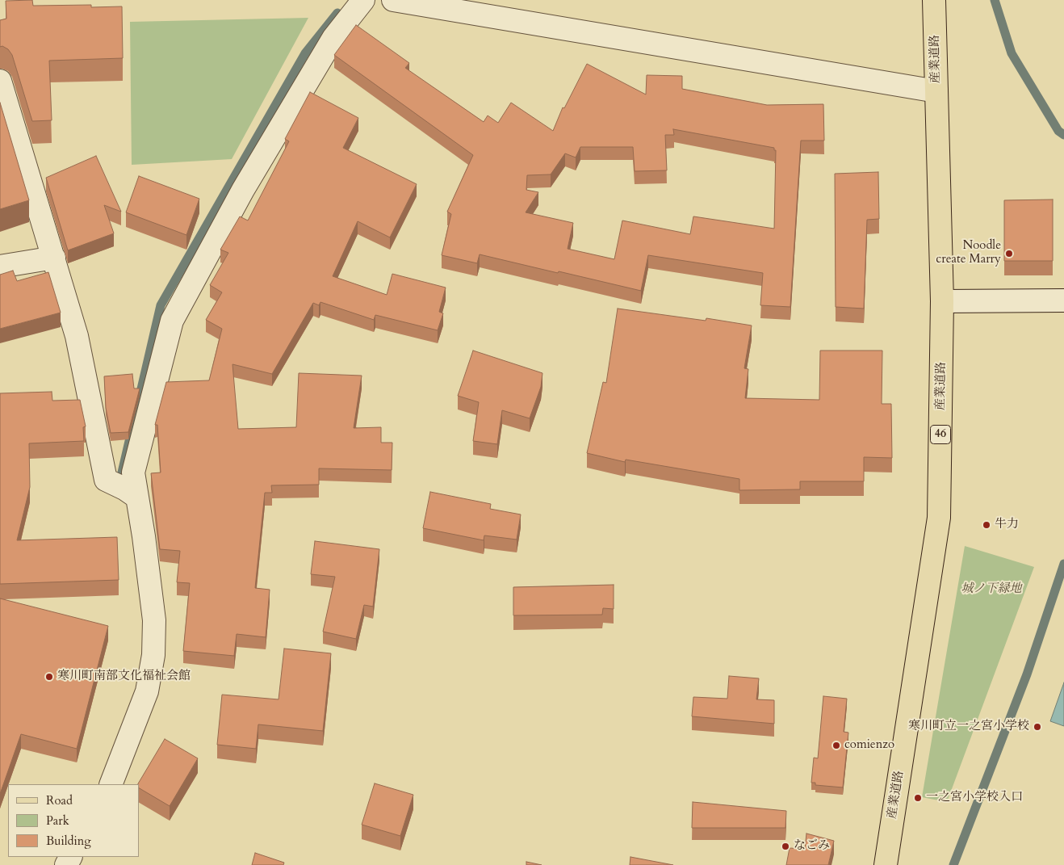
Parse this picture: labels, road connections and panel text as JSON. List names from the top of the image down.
{
  "streets": {
    "main road": ["産業道路", "46"]
  },
  "parks": ["城ノ下緑地"],
  "places": [
    "Noodle create Marry",
    "牛力",
    "寒川町南部文化福祉会館",
    "寒川町立一之宮小学校",
    "comienzo",
    "一之宮小学校入口",
    "なごみ"
  ],
  "legend": ["Road", "Park", "Building"]
}
